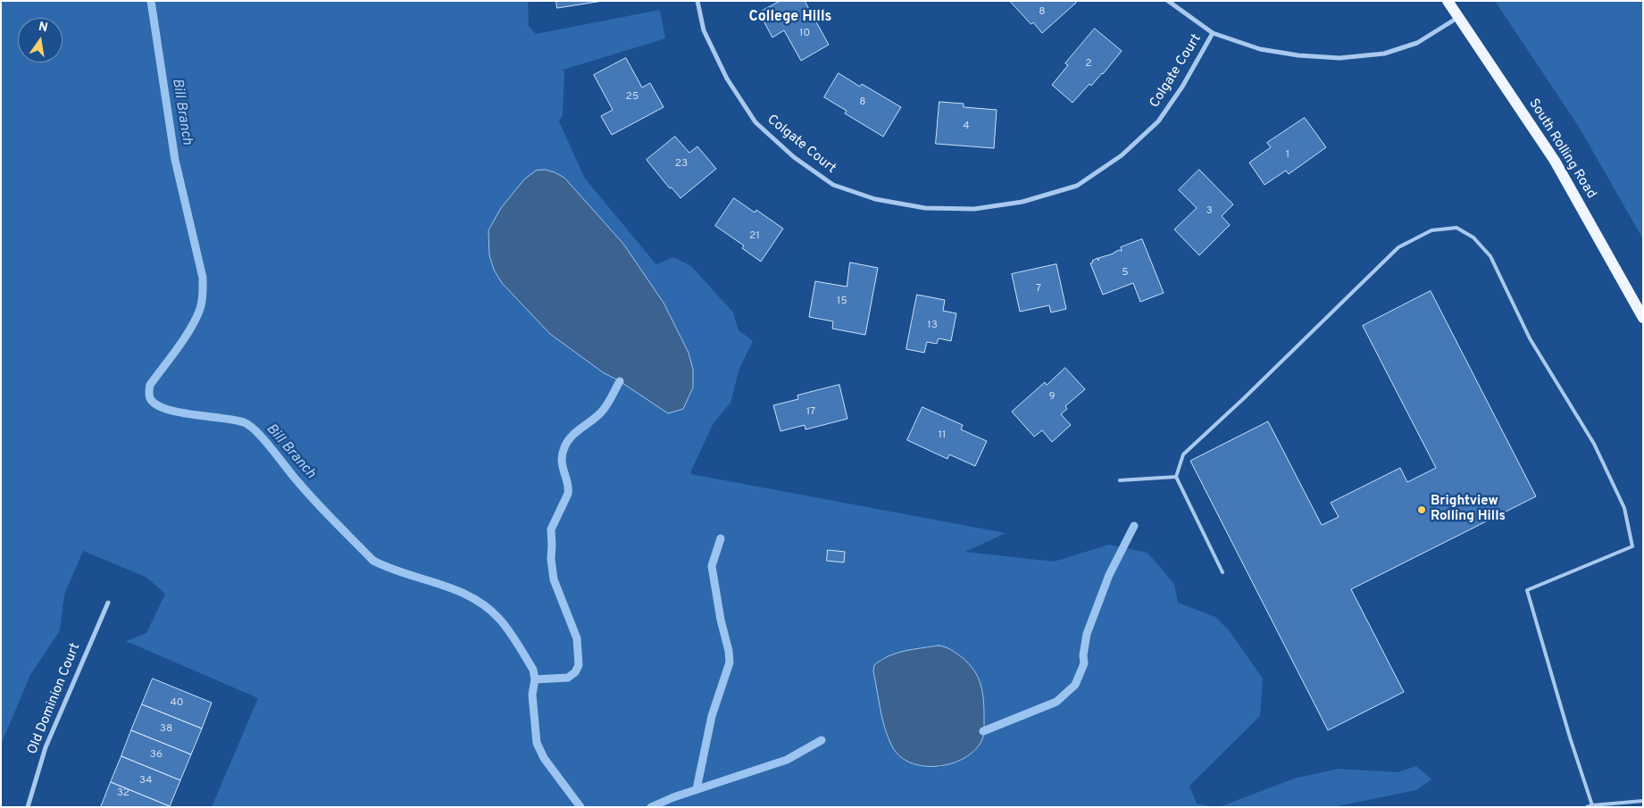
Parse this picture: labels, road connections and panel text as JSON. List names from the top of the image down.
{
  "streets": {
    "main road": ["South Rolling Road"],
    "street": ["Colgate Court", "Old Dominion Court"]
  },
  "districts": ["College Hills"],
  "water": ["Bill Branch"],
  "places": ["Brightview Rolling Hills"],
  "house_numbers": [
    "8",
    "10",
    "2",
    "25",
    "8",
    "4",
    "1",
    "23",
    "3",
    "21",
    "5",
    "7",
    "15",
    "13",
    "9",
    "17",
    "11",
    "40",
    "38",
    "36",
    "34",
    "32"
  ],
  "north": "top"
}
